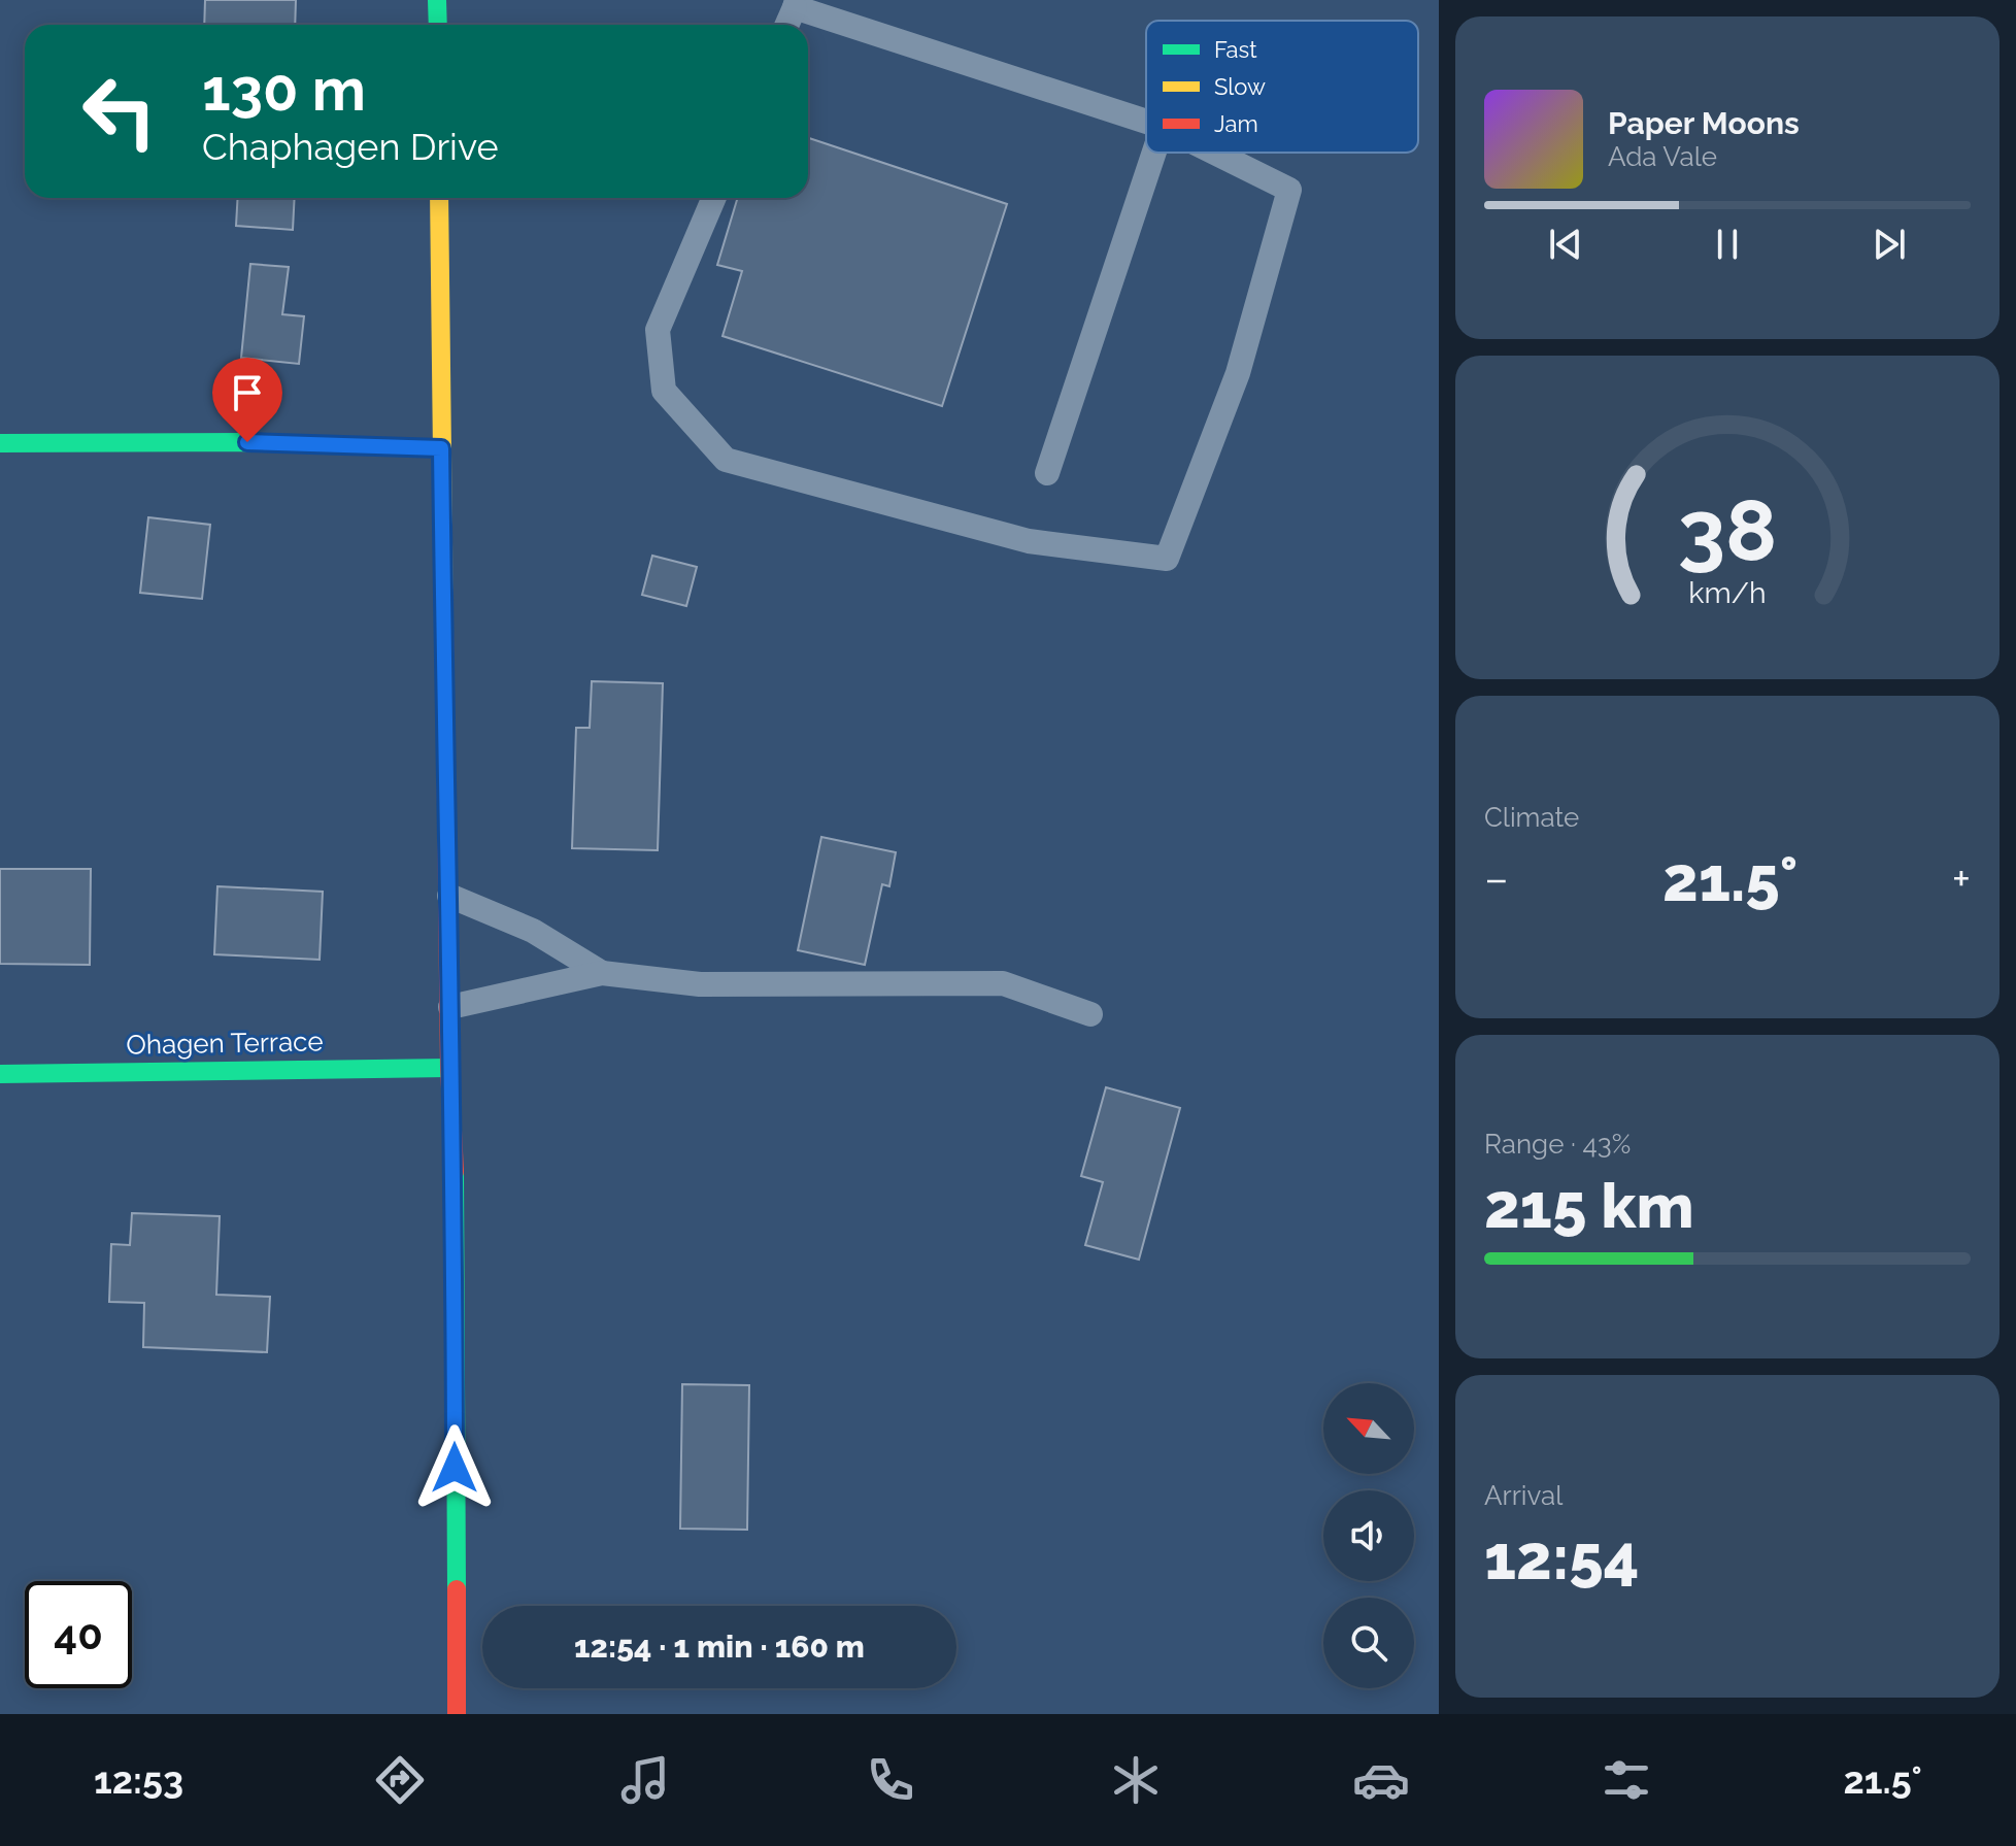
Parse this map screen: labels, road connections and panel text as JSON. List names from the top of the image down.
{
  "streets": {
    "street": ["Ohagen Terrace"]
  },
  "legend": ["Fast", "Slow", "Jam"],
  "north": "top left",
  "page": {
    "turn": ["130 m", "Chaphagen Drive"],
    "song": ["Paper Moons", "Ada Vale"],
    "tile": [
      "Climate",
      ["Range · 43%", "215 km"],
      ["Arrival", "12:54"]
    ],
    "heat": ["−", "21.5°", "+"],
    "limit": "40",
    "trip": "12:54 · 1 min · 160 m",
    "tabs": ["12:53", "21.5°"],
    "gauge": ["38", "km/h"]
  }
}
